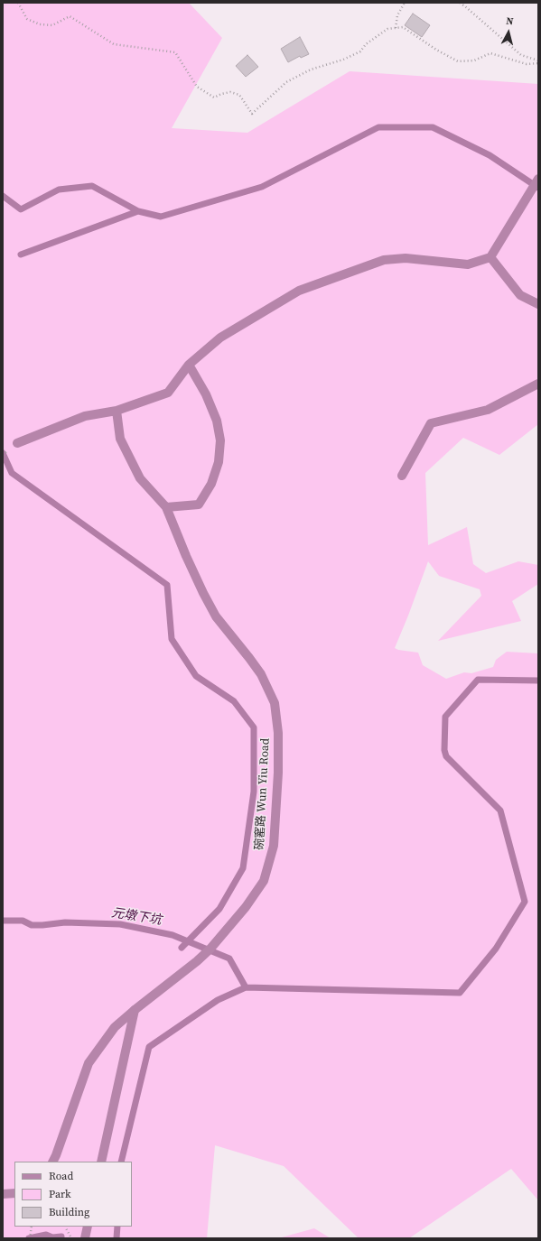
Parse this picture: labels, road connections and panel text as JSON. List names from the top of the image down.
{
  "streets": {
    "street": ["碗窰路 Wun Yiu Road"]
  },
  "water": ["元墩下坑"],
  "legend": ["Road", "Park", "Building"],
  "north": "top"
}
